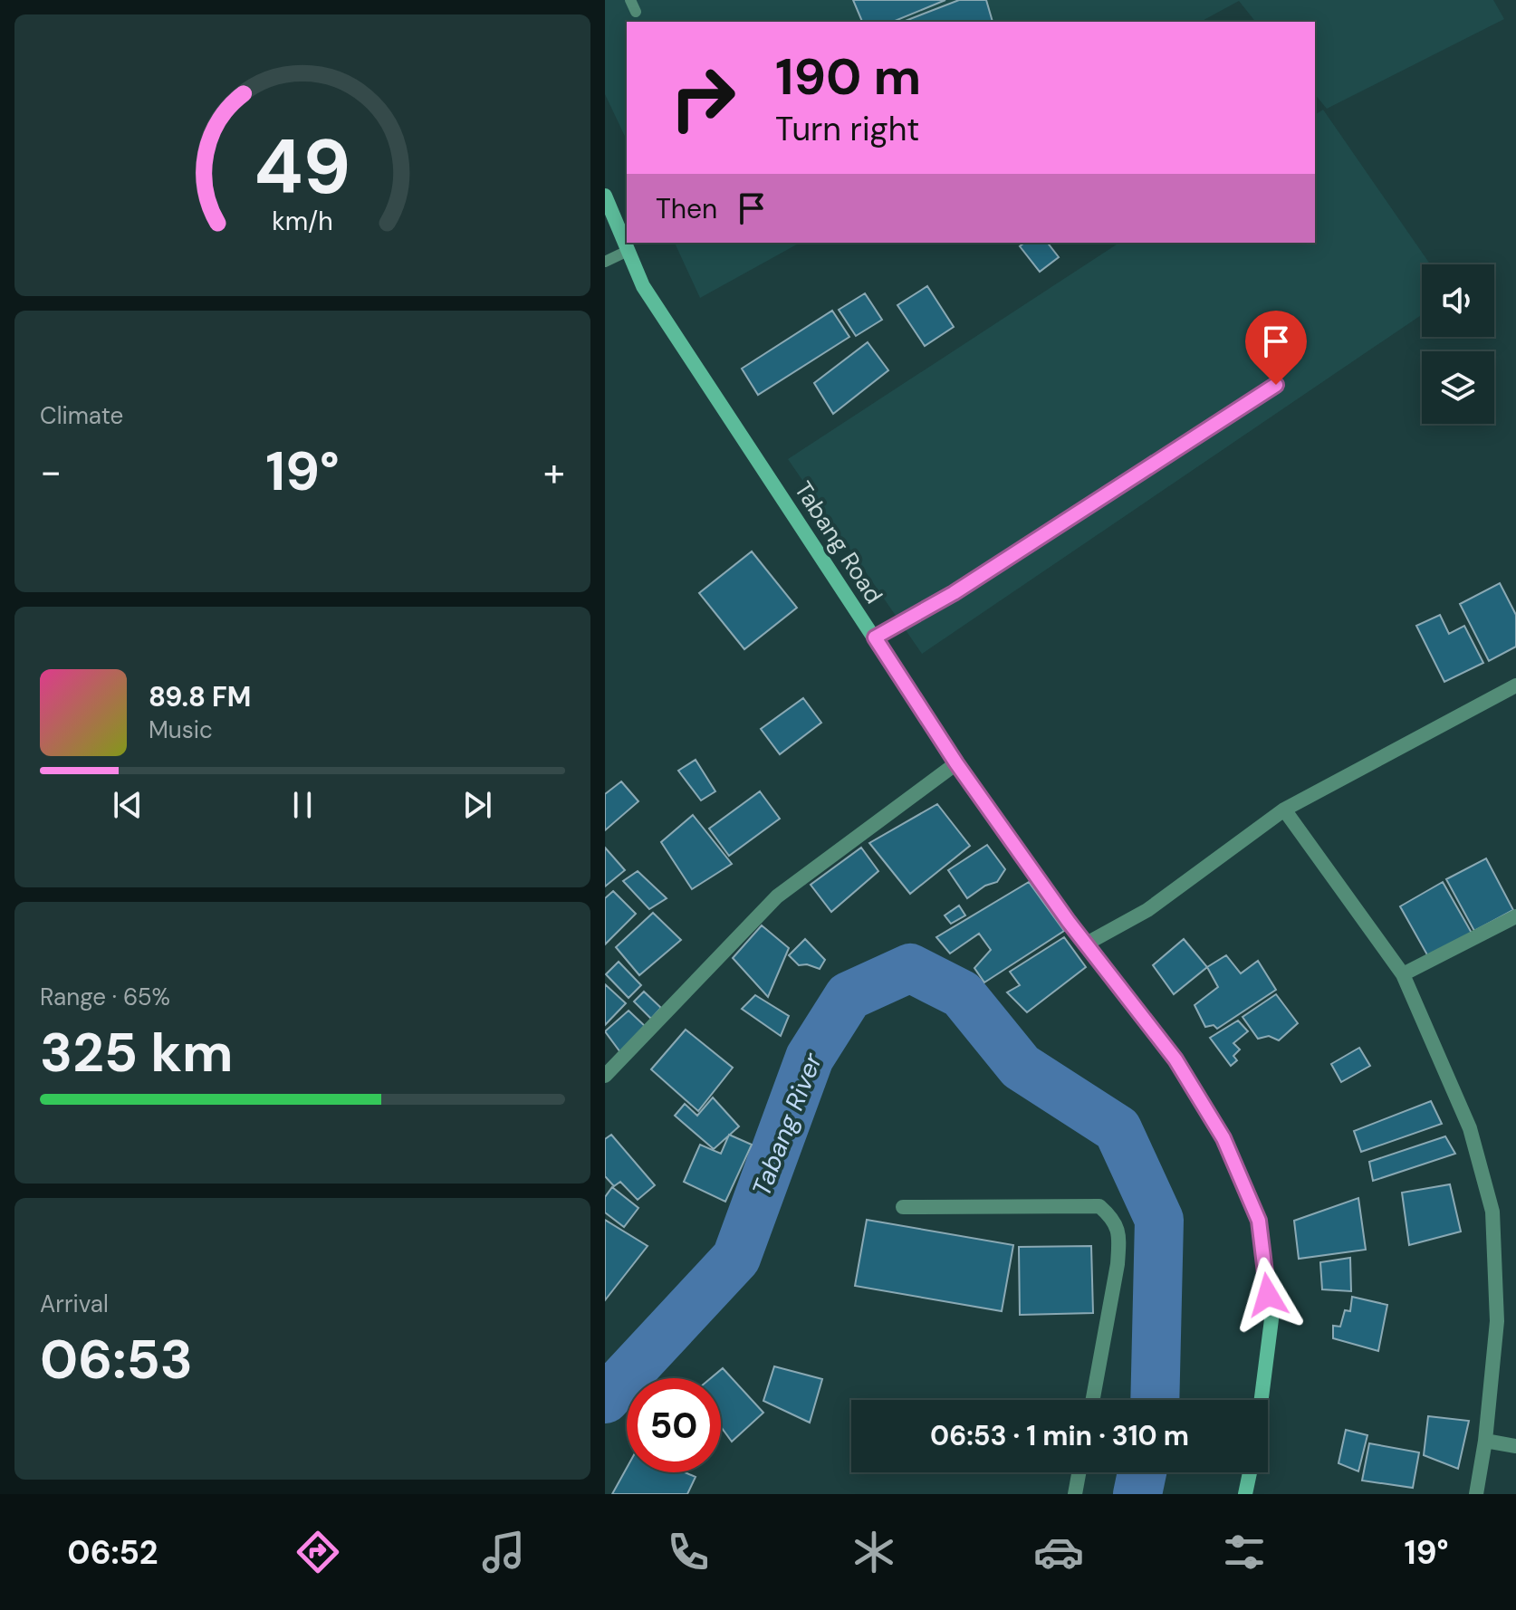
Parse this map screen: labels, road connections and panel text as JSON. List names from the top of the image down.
{
  "streets": {
    "main road": ["Tabang Road"]
  },
  "water": ["Tabang River"],
  "page": {
    "turn": ["190 m", "Turn right"],
    "then": "Then",
    "tile": [
      "Climate",
      ["Range · 65%", "325 km"],
      ["Arrival", "06:53"]
    ],
    "heat": ["−", "19°", "+"],
    "song": ["89.8 FM", "Music"],
    "limit": "50",
    "trip": "06:53 · 1 min · 310 m",
    "tabs": ["06:52", "19°"],
    "gauge": ["49", "km/h"]
  }
}
